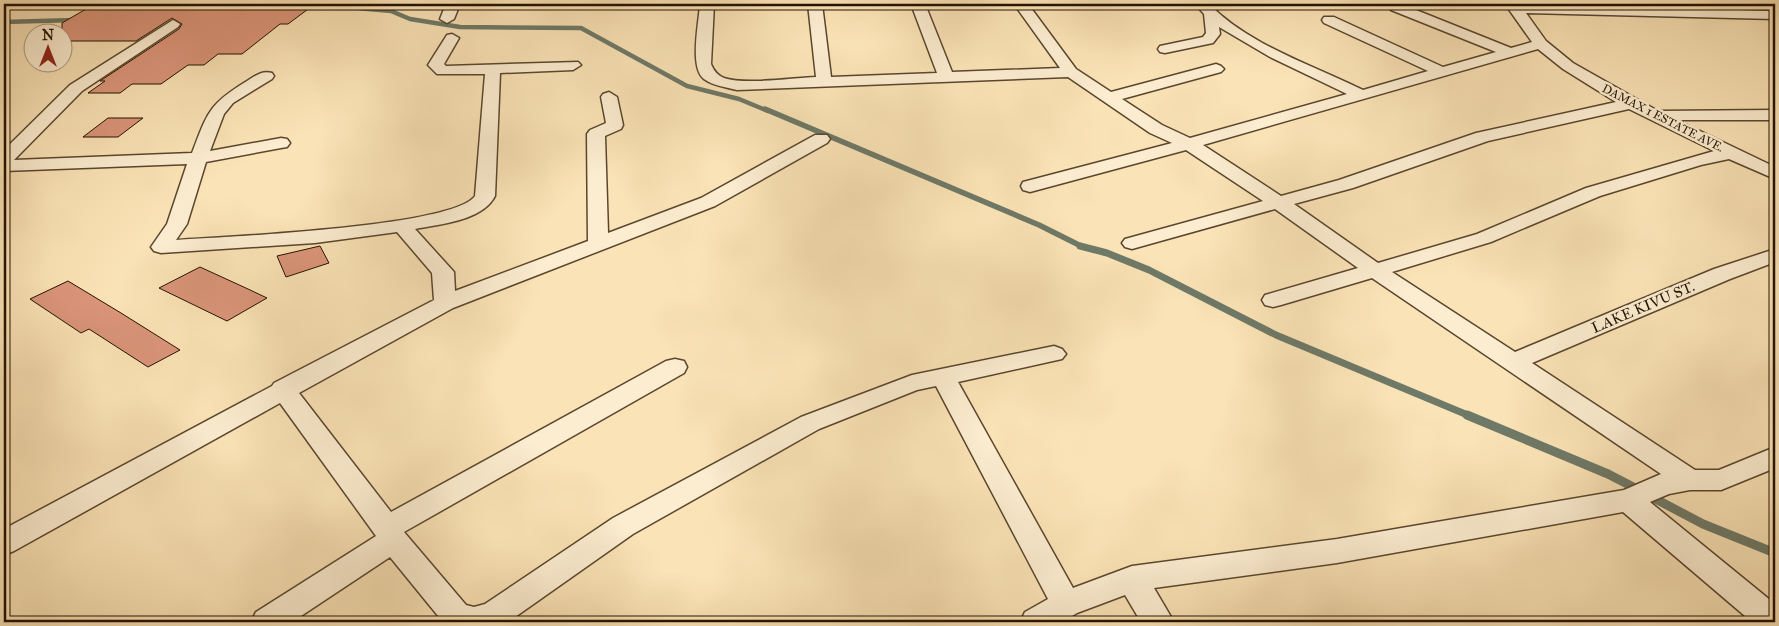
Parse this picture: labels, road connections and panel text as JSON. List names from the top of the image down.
{
  "streets": {
    "street": ["DAMAX 1 ESTATE AVE.", "LAKE KIVU ST."]
  },
  "north": "top"
}
